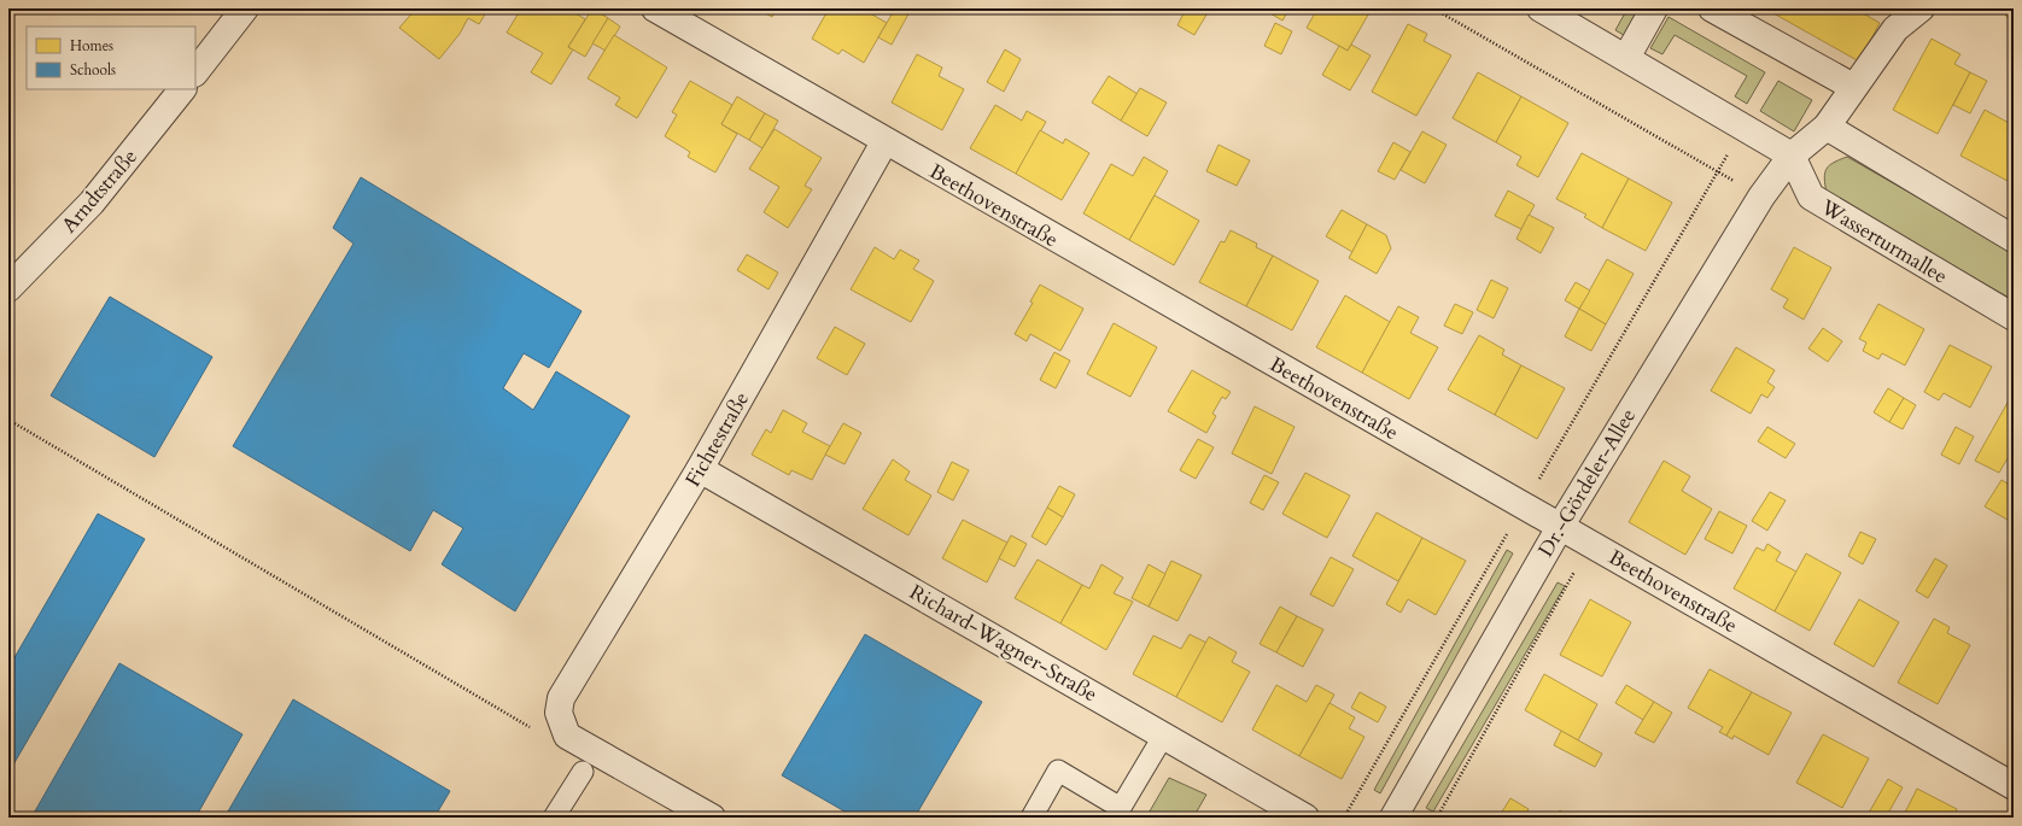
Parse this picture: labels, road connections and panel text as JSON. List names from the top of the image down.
{
  "streets": {
    "street": [
      "Arndtstraße",
      "Beethovenstraße",
      "Wasserturmallee",
      "Fichtestraße",
      "Dr.-Gördeler-Allee",
      "Richard-Wagner-Straße"
    ]
  },
  "crossings": [
    ["Beethovenstraße", "Fichtestraße"],
    ["Beethovenstraße", "Dr.-Gördeler-Allee"],
    ["Wasserturmallee", "Dr.-Gördeler-Allee"],
    ["Fichtestraße", "Richard-Wagner-Straße"]
  ],
  "legend": ["Homes", "Schools"]
}
